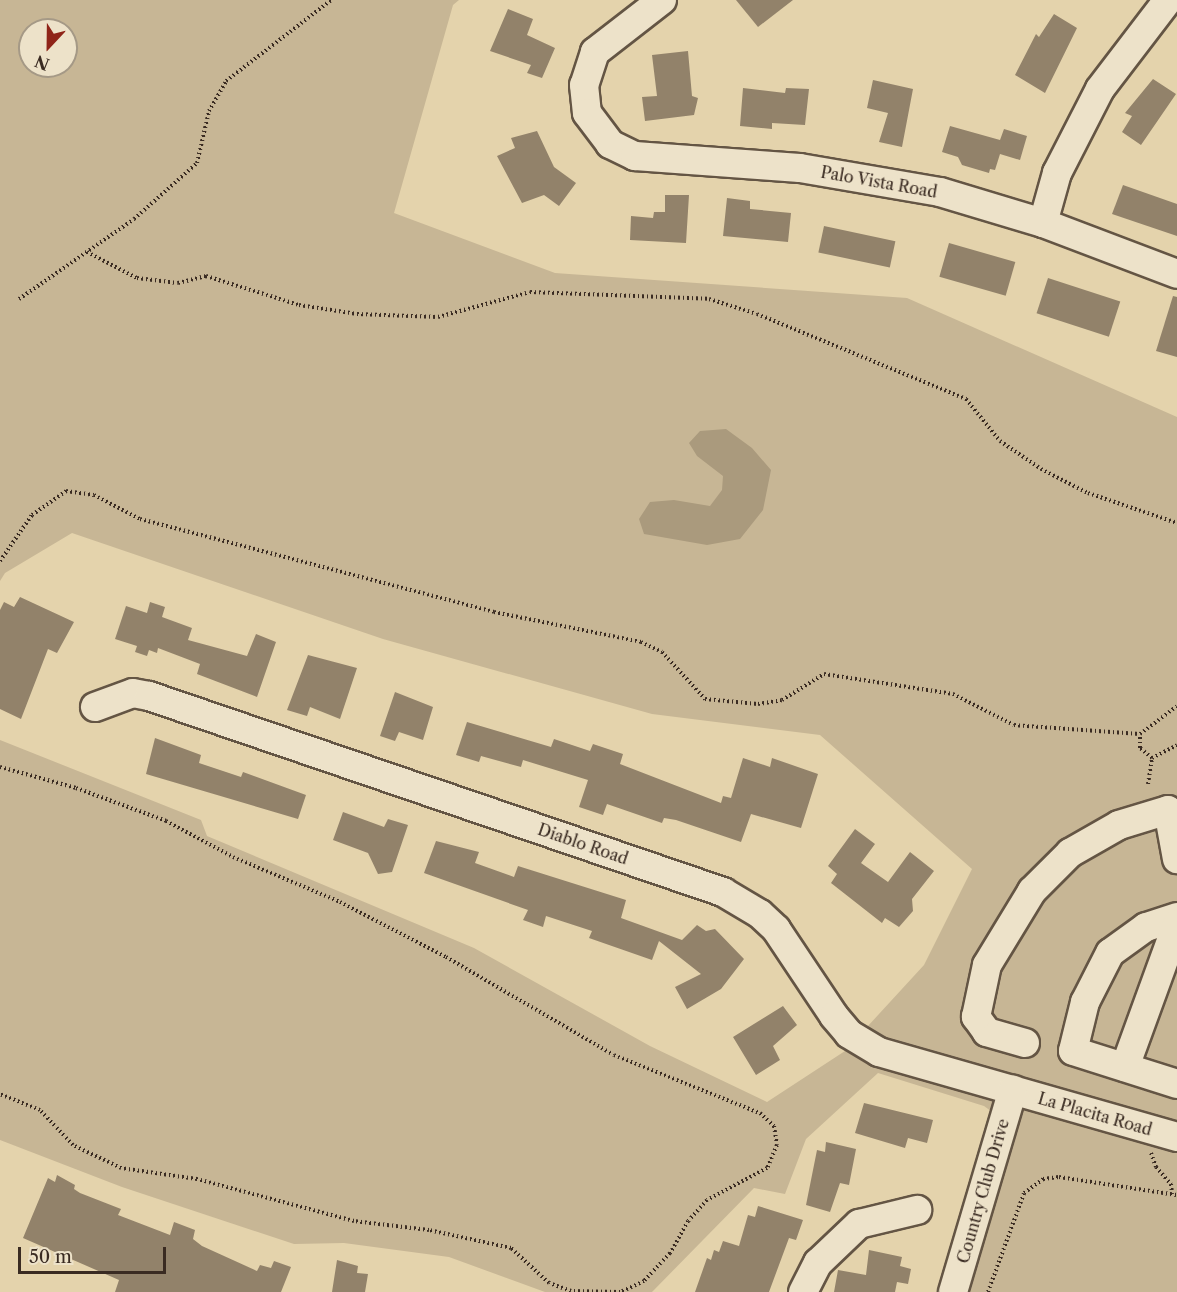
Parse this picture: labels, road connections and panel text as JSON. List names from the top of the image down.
{
  "streets": {
    "street": [
      "Palo Vista Road",
      "Diablo Road",
      "La Placita Road",
      "Country Club Drive"
    ]
  },
  "crossings": [
    ["Diablo Road", "La Placita Road"],
    ["Diablo Road", "Country Club Drive"],
    ["La Placita Road", "Country Club Drive"]
  ],
  "scale_bar": "50 m",
  "north": "bottom"
}
